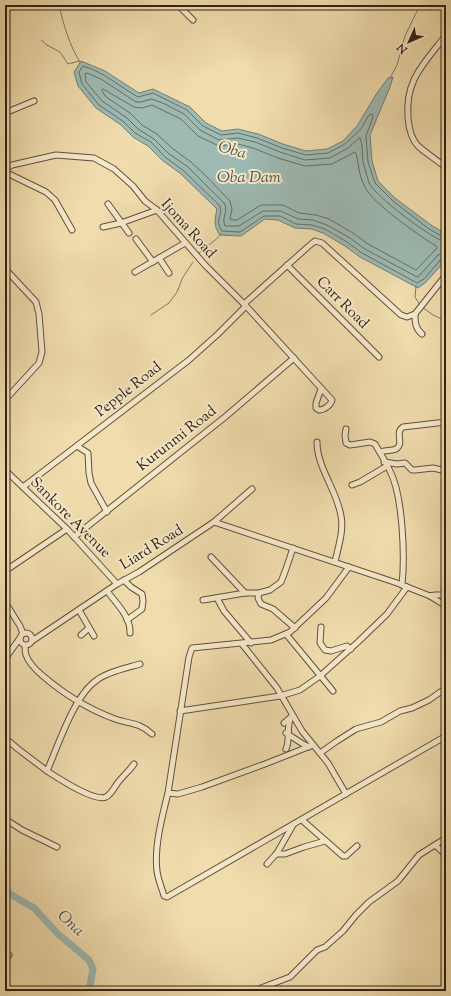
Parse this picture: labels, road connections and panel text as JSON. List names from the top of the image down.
{
  "streets": {
    "street": [
      "Ijoma Road",
      "Carr Road",
      "Pepple Road",
      "Kurunmi Road",
      "Sankore Avenue",
      "Liard Road"
    ]
  },
  "crossings": [
    ["Ijoma Road", "Pepple Road"],
    ["Ijoma Road", "Kurunmi Road"],
    ["Carr Road", "Pepple Road"],
    ["Pepple Road", "Sankore Avenue"],
    ["Kurunmi Road", "Sankore Avenue"],
    ["Sankore Avenue", "Liard Road"]
  ],
  "water": ["Oba", "Oba Dam", "Ona"],
  "north": "bottom left"
}
